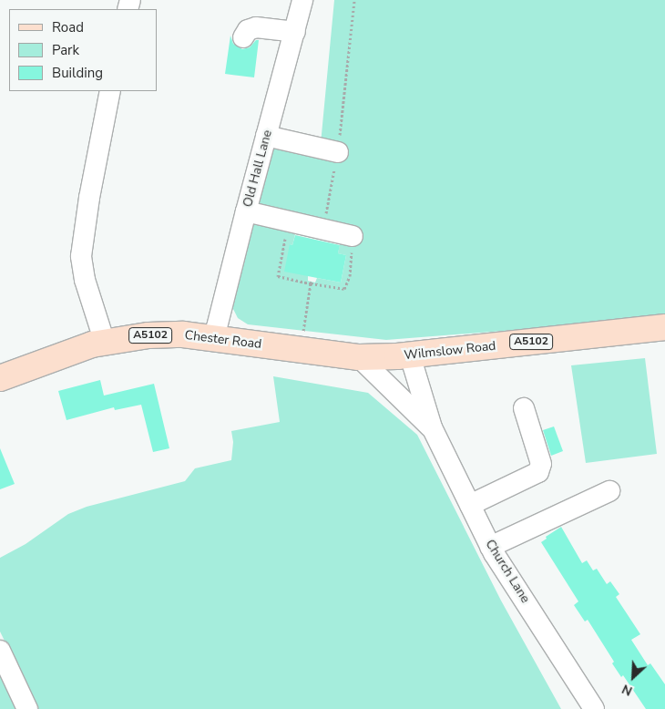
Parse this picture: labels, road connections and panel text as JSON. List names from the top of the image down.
{
  "streets": {
    "main road": ["A5102", "Chester Road", "Wilmslow Road"],
    "street": ["Old Hall Lane", "Church Lane"]
  },
  "crossings": [
    ["Old Hall Lane", "Chester Road"],
    ["Chester Road", "Wilmslow Road"],
    ["Chester Road", "Church Lane"],
    ["Wilmslow Road", "Church Lane"]
  ],
  "legend": ["Road", "Park", "Building"],
  "north": "bottom left"
}
